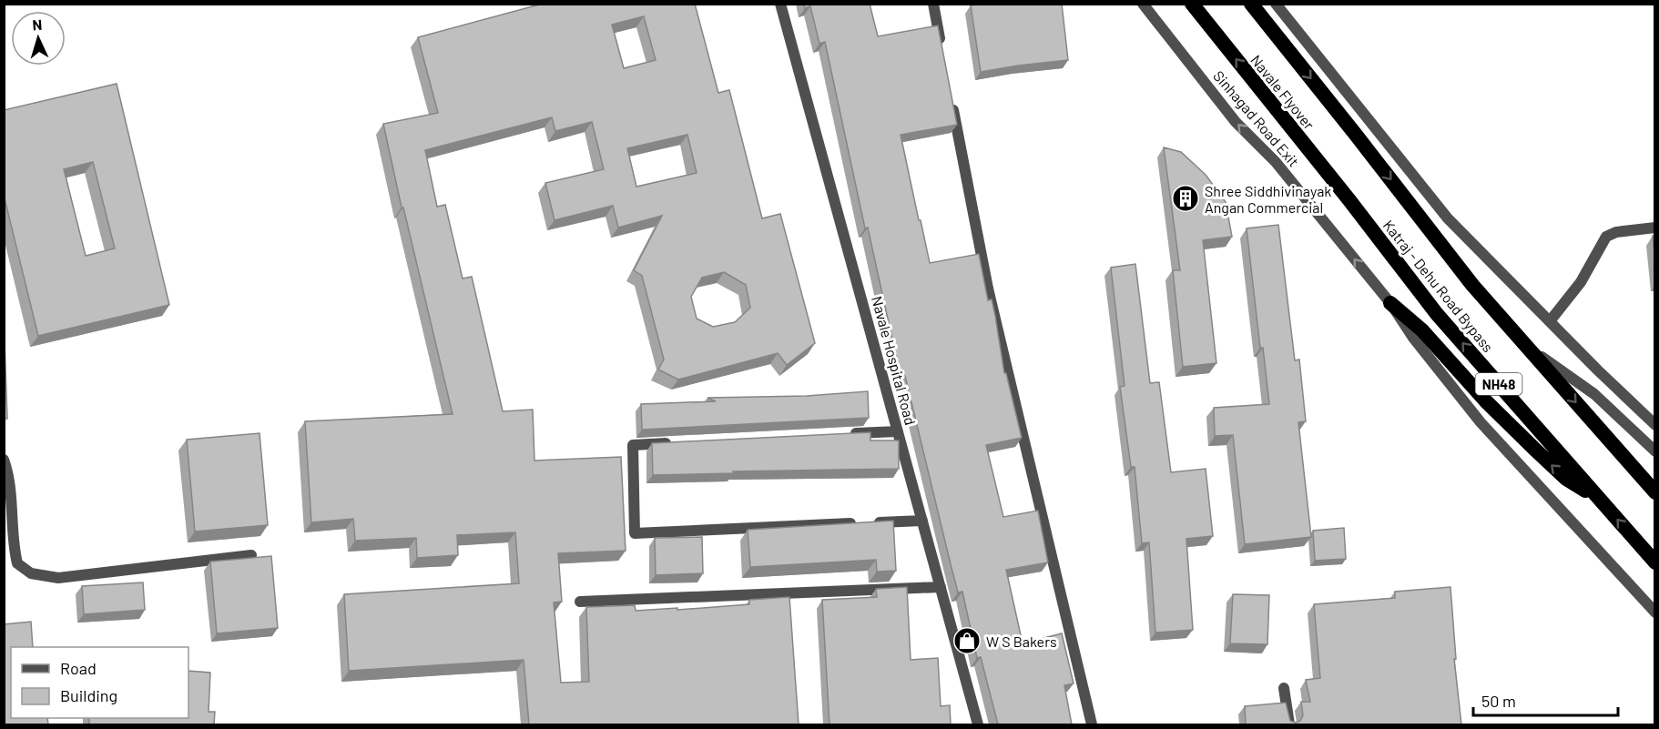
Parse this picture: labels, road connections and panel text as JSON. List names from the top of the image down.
{
  "streets": {
    "highway": ["Navale Flyover", "Katraj - Dehu Road Bypass", "NH48"],
    "street": ["Sinhagad Road Exit", "Navale Hospital Road"]
  },
  "crossings": [
    ["Navale Flyover", "Katraj - Dehu Road Bypass"]
  ],
  "one_way": ["Sinhagad Road Exit"],
  "places": {
    "building": ["Shree Siddhivinayak Angan Commercial"],
    "shop": ["W S Bakers"]
  },
  "legend": ["Road", "Building"],
  "scale_bar": "50 m",
  "north": "top"
}
